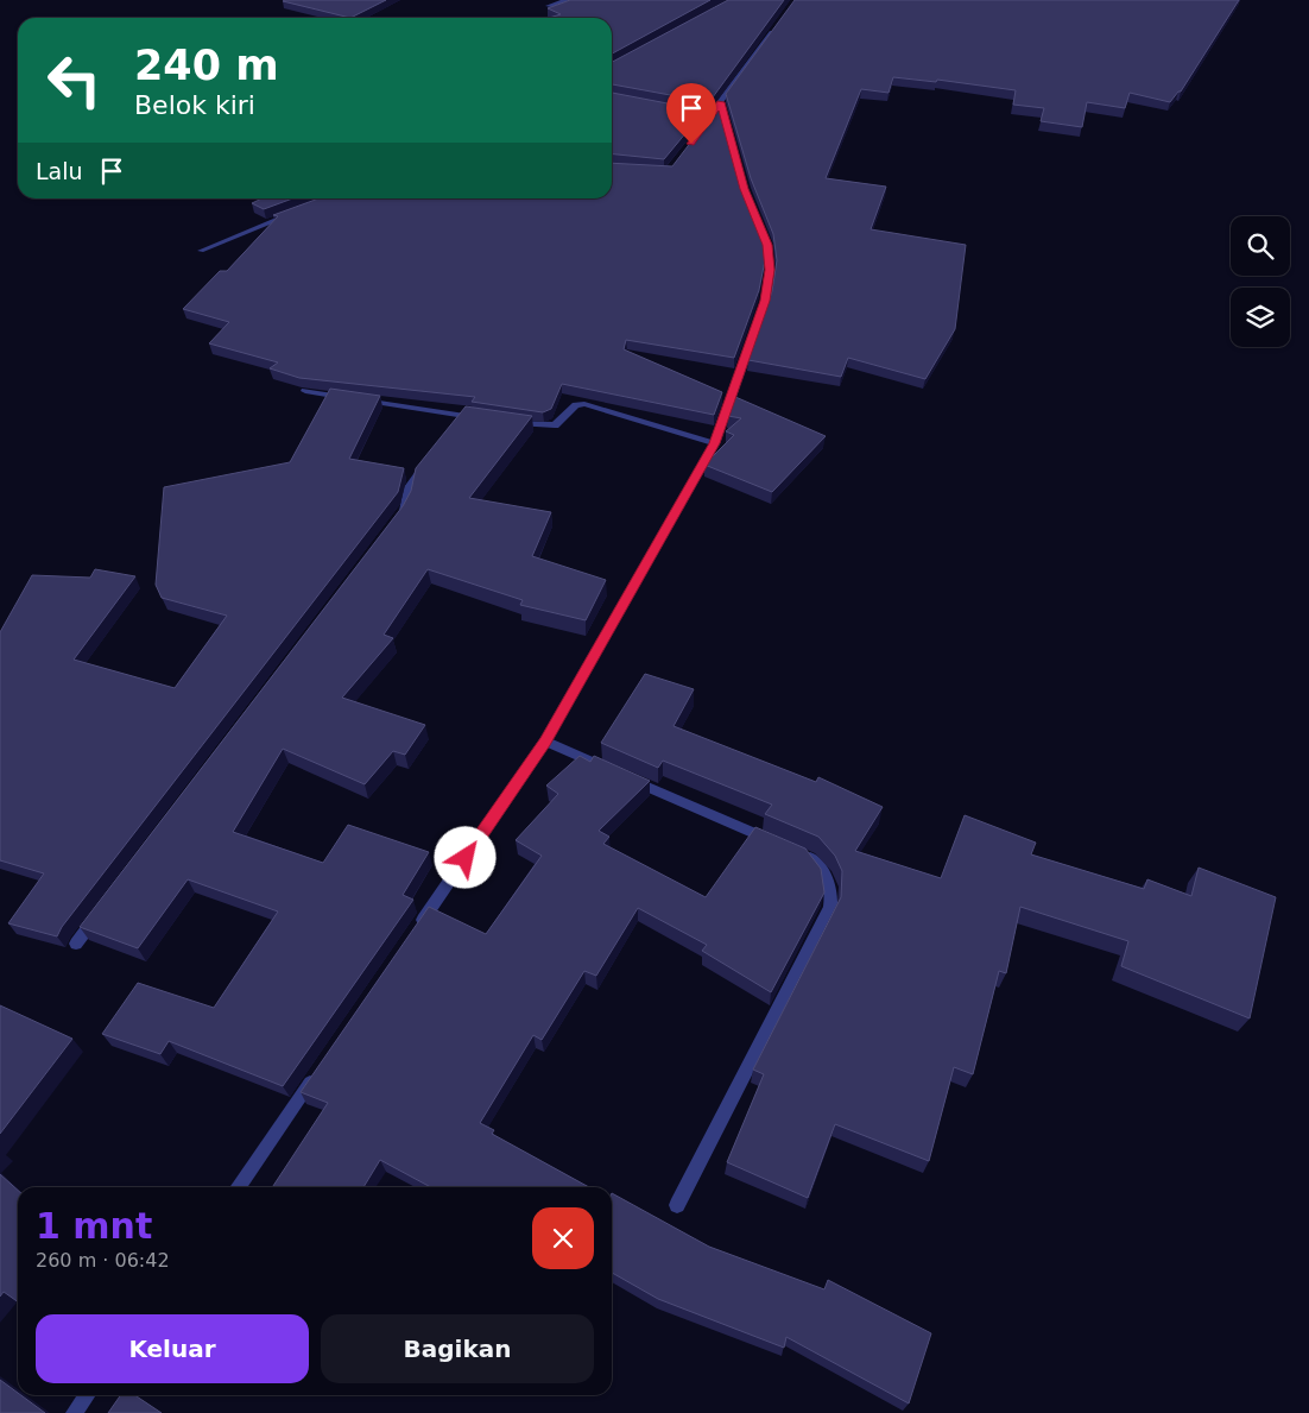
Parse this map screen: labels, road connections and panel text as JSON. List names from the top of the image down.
{
  "page": {
    "turn": ["240 m", "Belok kiri"],
    "then": "Lalu",
    "heading": ["1 mnt", "260 m · 06:42"],
    "buttons": ["Keluar", "Bagikan"]
  }
}
